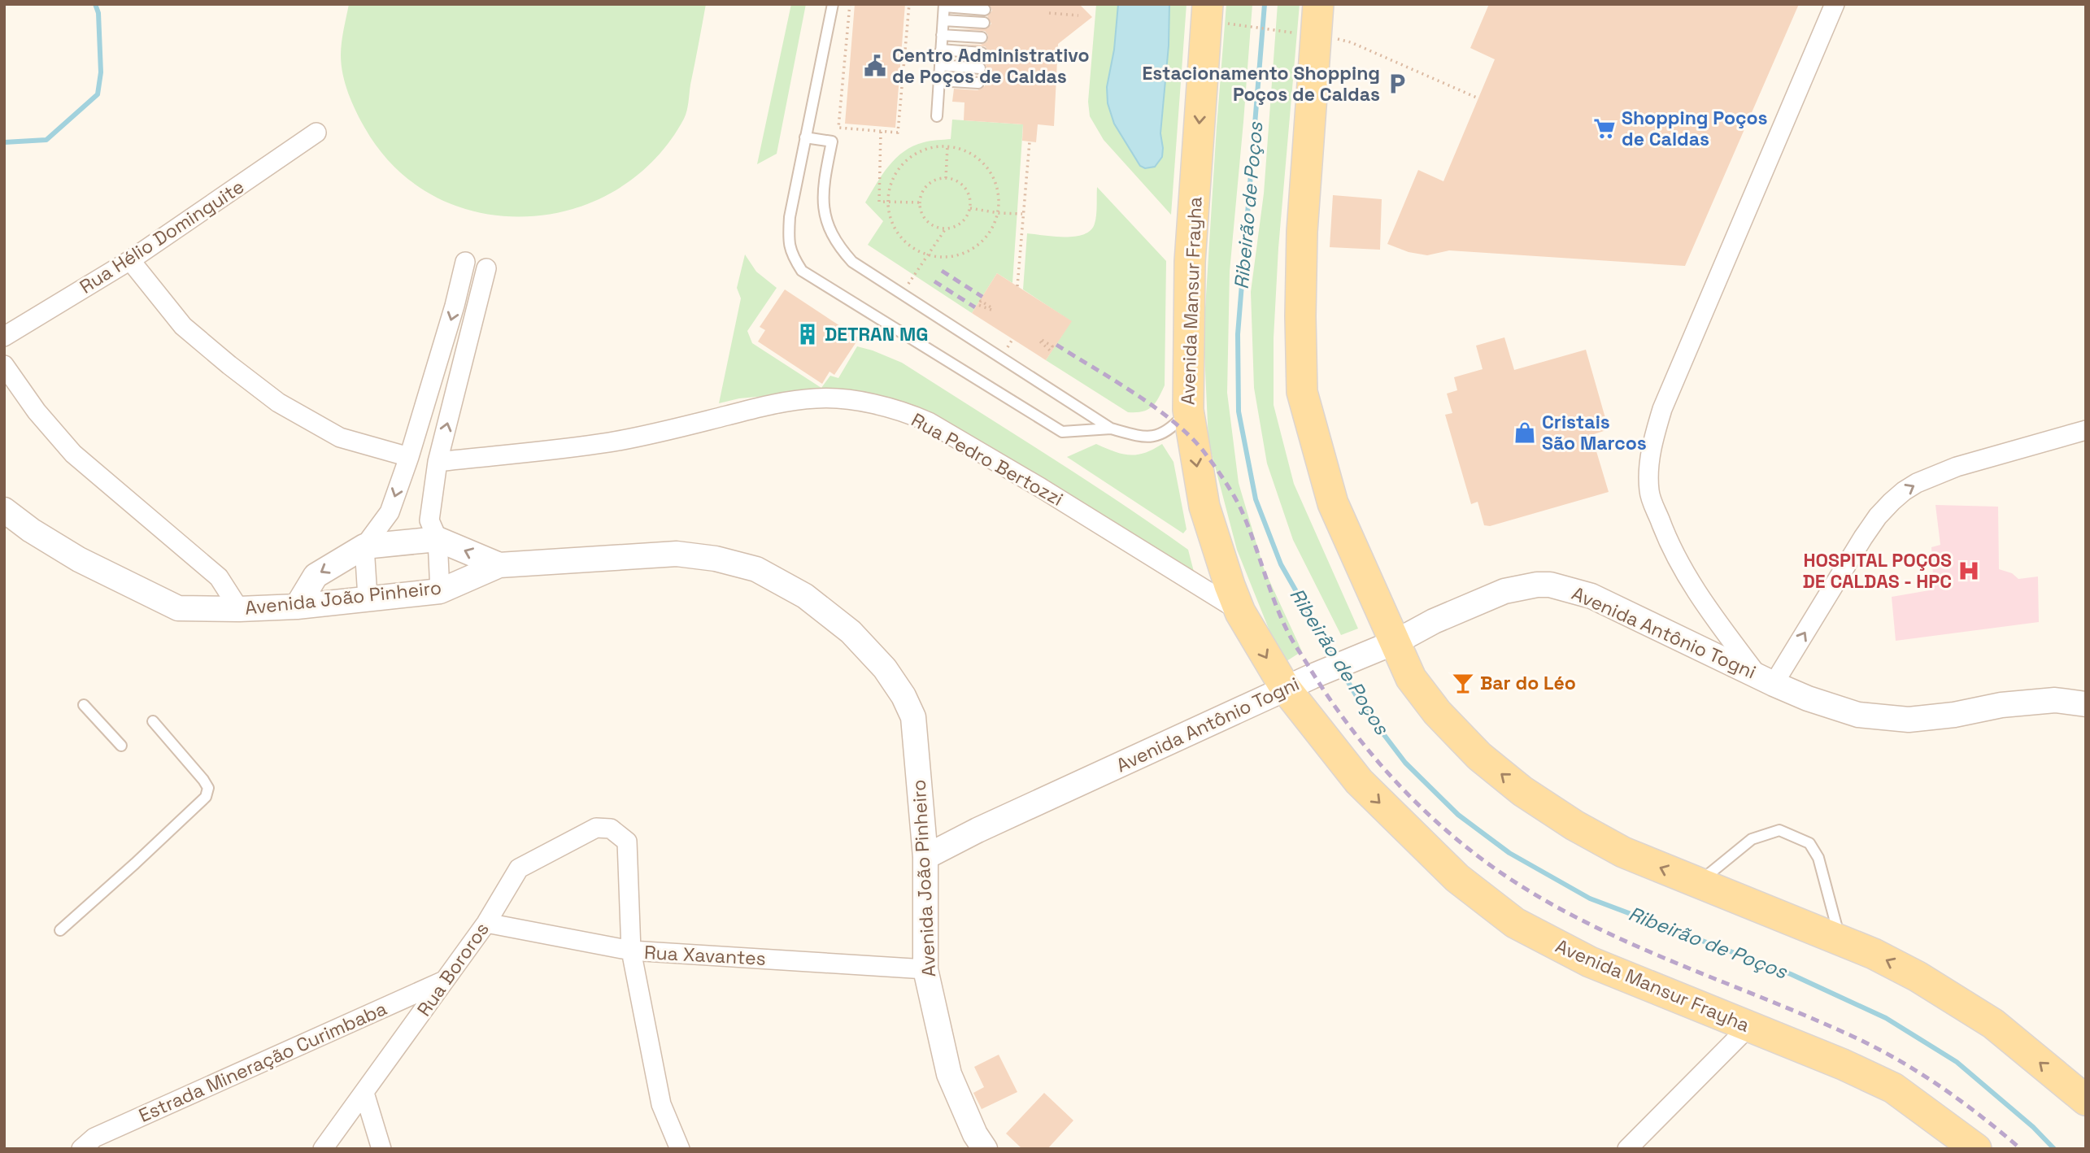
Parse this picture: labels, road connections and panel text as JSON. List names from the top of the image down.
{
  "streets": {
    "main road": ["Avenida Mansur Frayha"],
    "street": [
      "Rua Hélio Dominguite",
      "Rua Pedro Bertozzi",
      "Avenida João Pinheiro",
      "Avenida Antônio Togni",
      "Rua Xavantes",
      "Rua Bororos",
      "Estrada Mineração Curimbaba"
    ]
  },
  "crossings": [
    ["Avenida Mansur Frayha", "Rua Pedro Bertozzi"],
    ["Avenida Mansur Frayha", "Avenida Antônio Togni"],
    ["Avenida João Pinheiro", "Avenida Antônio Togni"],
    ["Avenida João Pinheiro", "Rua Xavantes"],
    ["Rua Xavantes", "Rua Bororos"],
    ["Rua Bororos", "Estrada Mineração Curimbaba"]
  ],
  "water": ["Ribeirão de Poços"],
  "places": {
    "public building": ["Centro Administrativo de Poços de Caldas"],
    "parking": ["Estacionamento Shopping Poços de Caldas"],
    "supermarket": ["Shopping Poços de Caldas"],
    "building": ["DETRAN MG"],
    "shop": ["Cristais São Marcos"],
    "hospital": ["HOSPITAL POÇOS DE CALDAS - HPC"],
    "bar": ["Bar do Léo"]
  }
}
